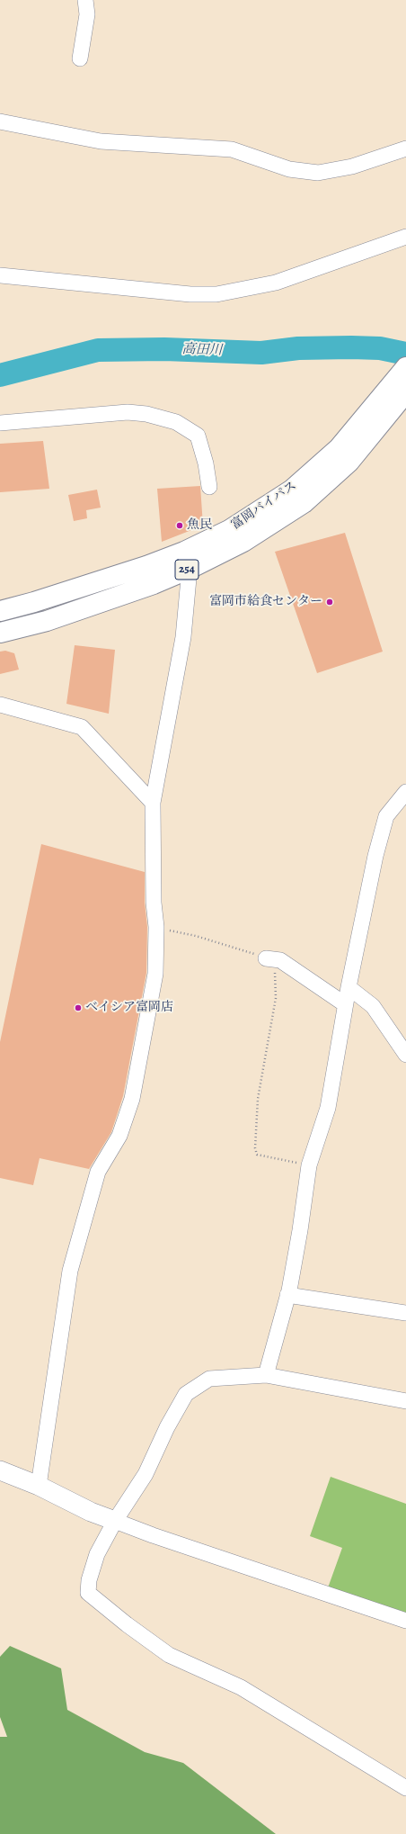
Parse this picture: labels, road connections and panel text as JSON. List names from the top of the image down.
{
  "streets": {
    "highway": ["富岡バイパス", "254"]
  },
  "water": ["高田川"],
  "places": ["魚民", "富岡市給食センター", "ベイシア富岡店"]
}
